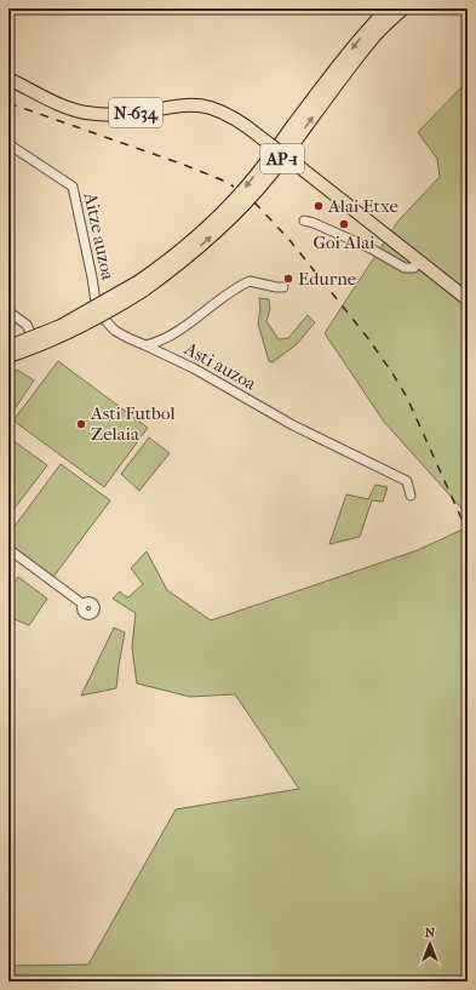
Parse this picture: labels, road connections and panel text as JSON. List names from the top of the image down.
{
  "streets": {
    "highway": ["N-634", "AP-1"],
    "street": ["Aitze auzoa", "Asti auzoa"]
  },
  "crossings": [
    ["Aitze auzoa", "Asti auzoa"]
  ],
  "places": [
    "Alai Etxe",
    "Goi Alai",
    "Edurne",
    "Asti Futbol Zelaia"
  ],
  "north": "top"
}
